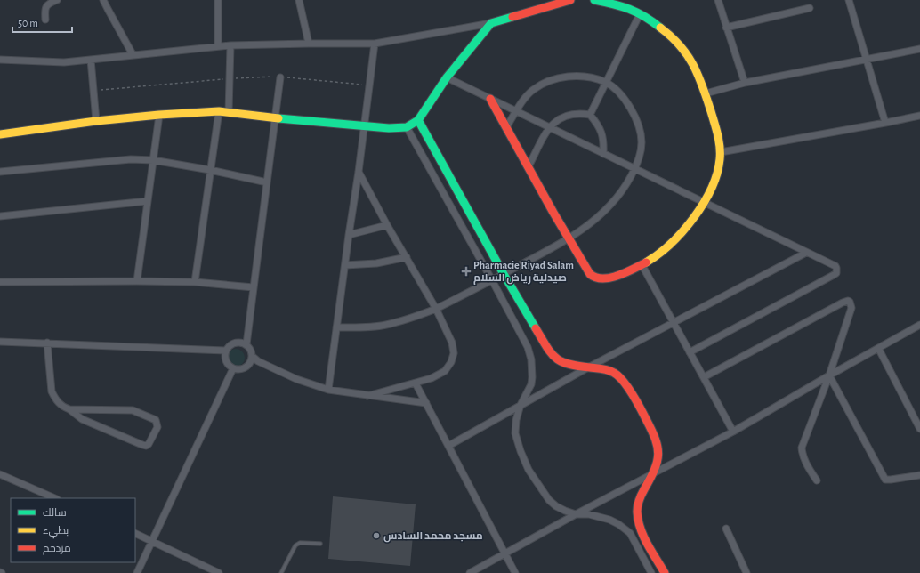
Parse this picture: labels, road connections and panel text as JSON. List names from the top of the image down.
{
  "places": {
    "health": ["Pharmacie Riyad Salam صيدلية رياض السلام"],
    "other": ["مسجد محمد السادس"]
  },
  "legend": ["سالك", "بطيء", "مزدحم"],
  "scale_bar": "50 m"
}
